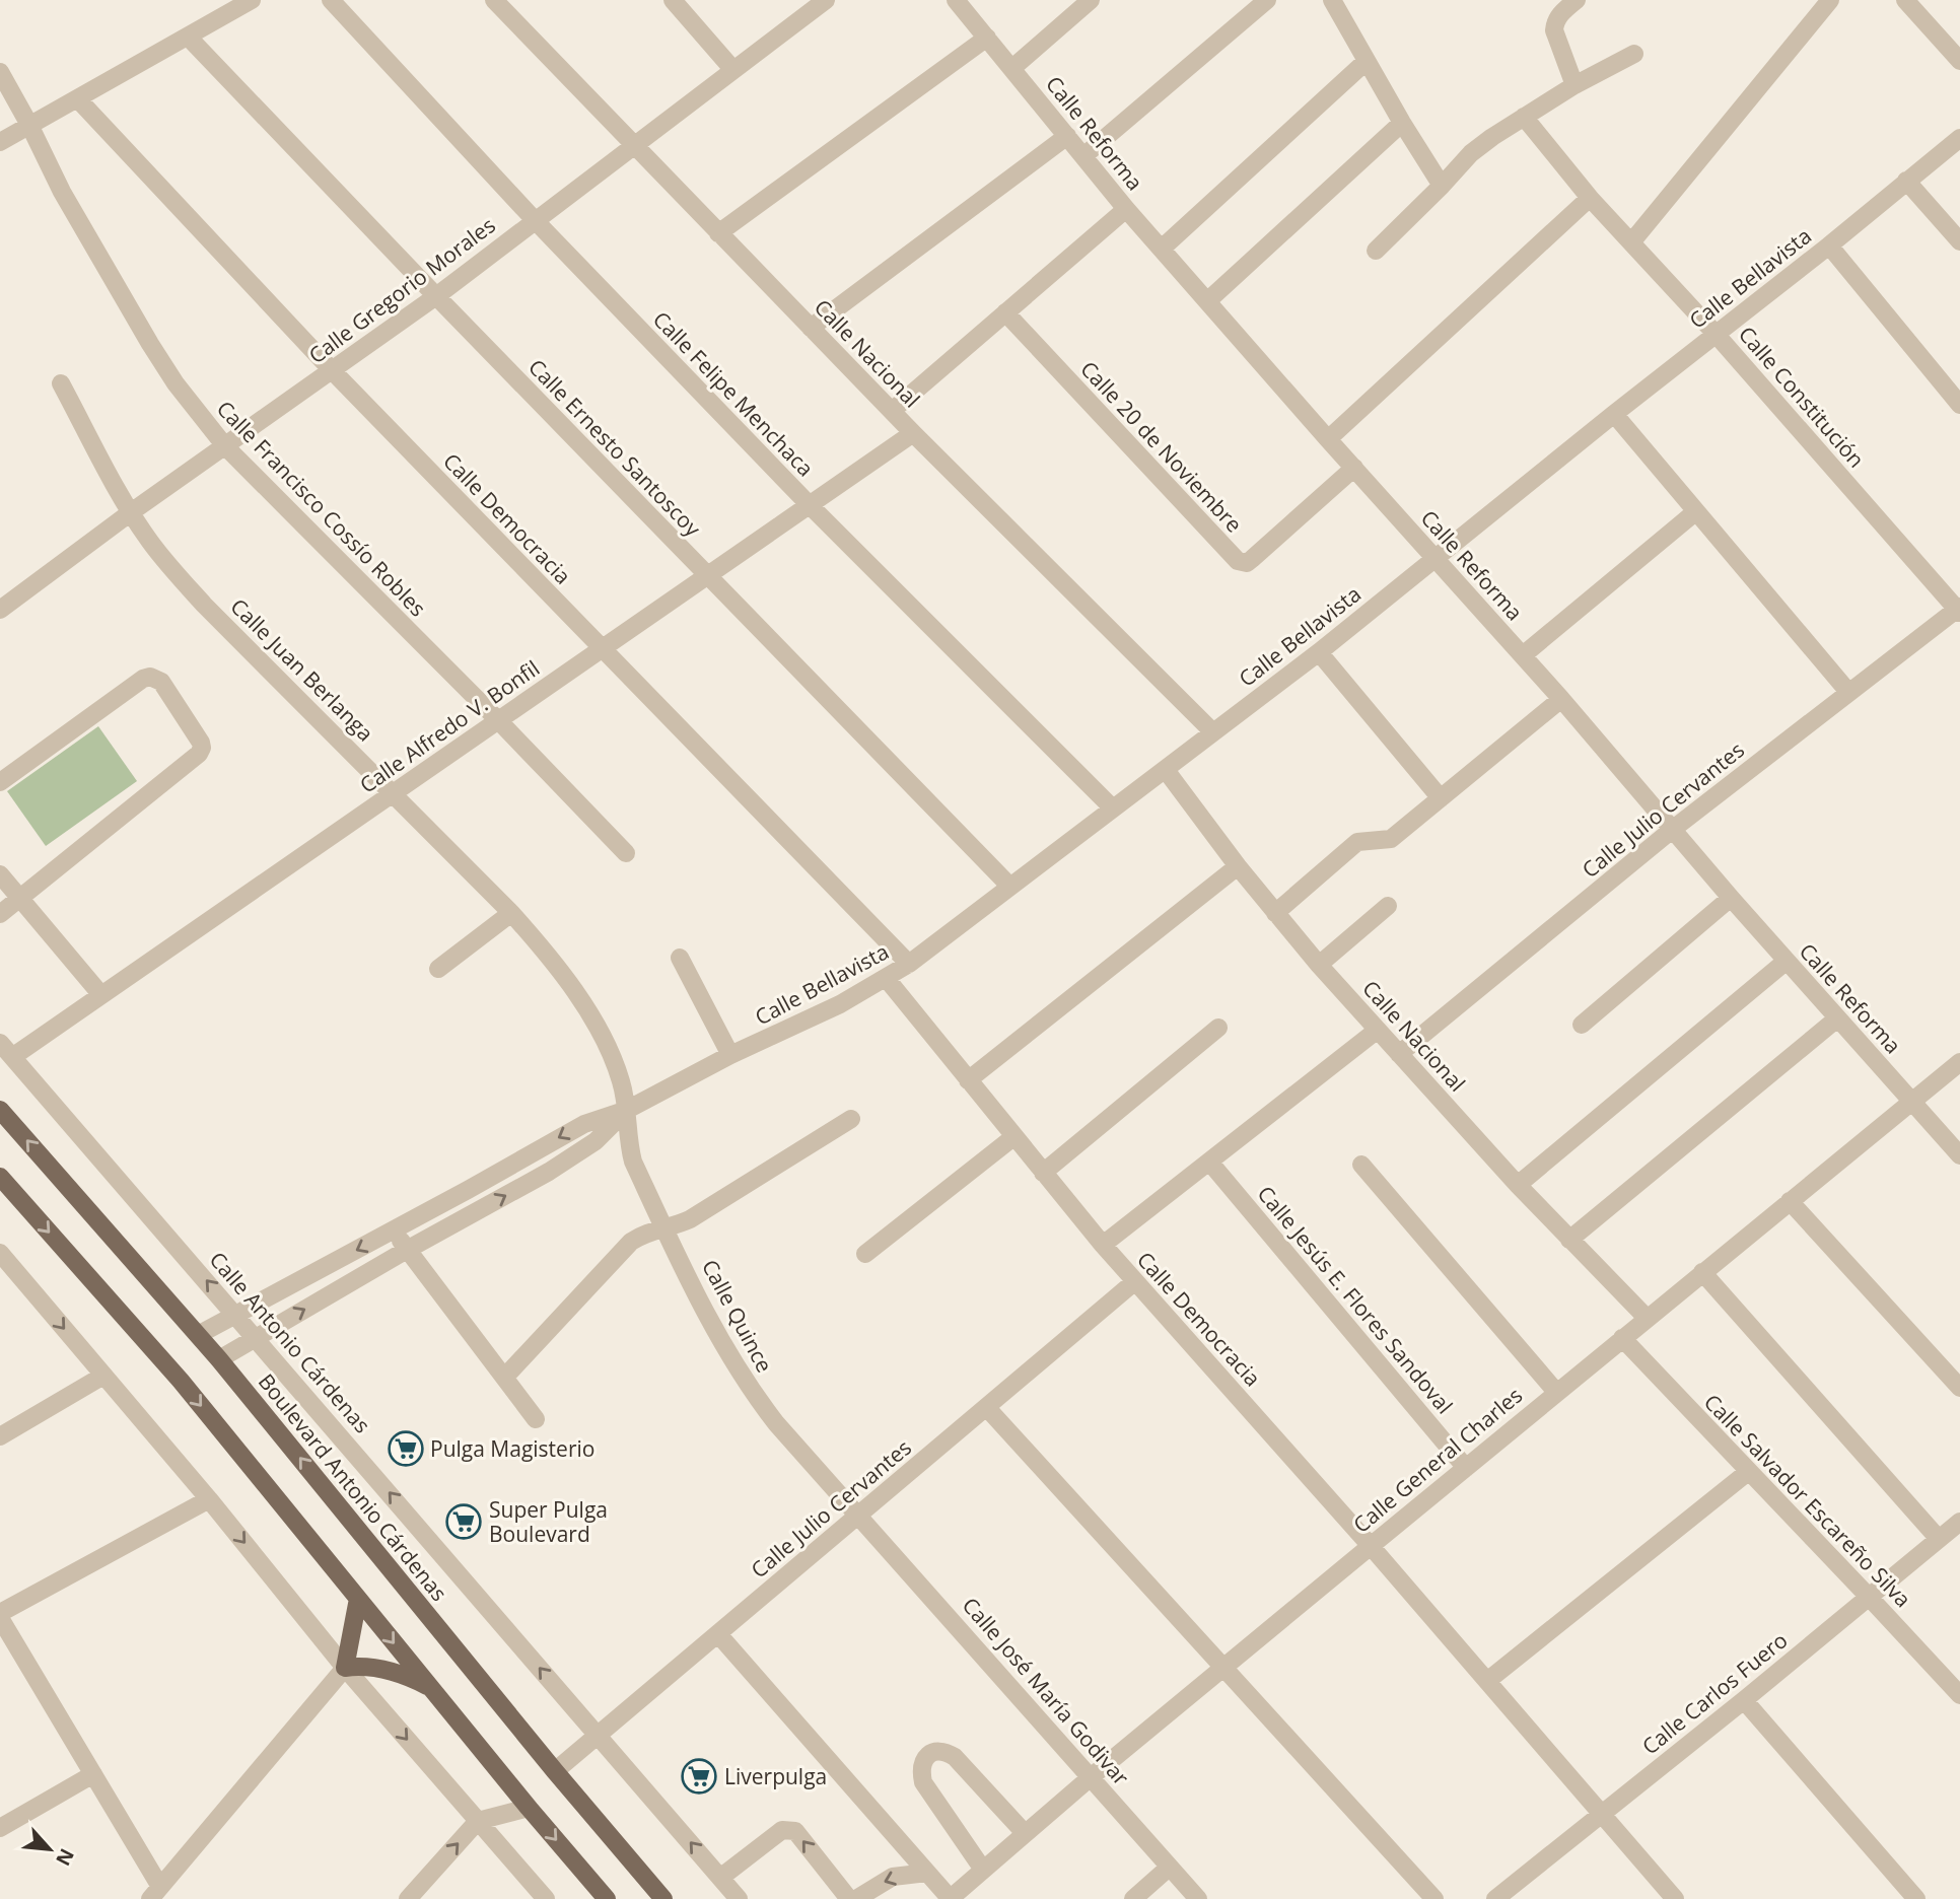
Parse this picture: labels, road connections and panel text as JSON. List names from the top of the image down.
{
  "streets": {
    "main road": ["Boulevard Antonio Cárdenas"],
    "street": [
      "Calle Reforma",
      "Calle Bellavista",
      "Calle Gregorio Morales",
      "Calle Nacional",
      "Calle Felipe Menchaca",
      "Calle Constitución",
      "Calle 20 de Noviembre",
      "Calle Ernesto Santoscoy",
      "Calle Francisco Cossío Robles",
      "Calle Democracia",
      "Calle Juan Berlanga",
      "Calle Alfredo V. Bonfil",
      "Calle Julio Cervantes",
      "Calle Jesús E. Flores Sandoval",
      "Calle Quince",
      "Calle Antonio Cárdenas",
      "Calle General Charles",
      "Calle Salvador Escareño Silva",
      "Calle José María Godivar",
      "Calle Carlos Fuero"
    ]
  },
  "crossings": [
    ["Calle Reforma", "Calle Bellavista"],
    ["Calle Reforma", "Calle 20 de Noviembre"],
    ["Calle Reforma", "Calle Julio Cervantes"],
    ["Calle Reforma", "Calle General Charles"],
    ["Calle Bellavista", "Calle Nacional"],
    ["Calle Bellavista", "Calle Felipe Menchaca"],
    ["Calle Bellavista", "Calle Constitución"],
    ["Calle Bellavista", "Calle Ernesto Santoscoy"],
    ["Calle Bellavista", "Calle Democracia"],
    ["Calle Bellavista", "Calle Juan Berlanga"],
    ["Calle Bellavista", "Calle Quince"],
    ["Calle Bellavista", "Calle Antonio Cárdenas"],
    ["Calle Bellavista", "Boulevard Antonio Cárdenas"],
    ["Calle Gregorio Morales", "Calle Nacional"],
    ["Calle Gregorio Morales", "Calle Felipe Menchaca"],
    ["Calle Gregorio Morales", "Calle Ernesto Santoscoy"],
    ["Calle Gregorio Morales", "Calle Francisco Cossío Robles"],
    ["Calle Gregorio Morales", "Calle Democracia"],
    ["Calle Gregorio Morales", "Calle Juan Berlanga"],
    ["Calle Nacional", "Calle Alfredo V. Bonfil"],
    ["Calle Nacional", "Calle Julio Cervantes"],
    ["Calle Nacional", "Calle General Charles"],
    ["Calle Felipe Menchaca", "Calle Alfredo V. Bonfil"],
    ["Calle Constitución", "Calle Julio Cervantes"],
    ["Calle Ernesto Santoscoy", "Calle Alfredo V. Bonfil"],
    ["Calle Francisco Cossío Robles", "Calle Alfredo V. Bonfil"],
    ["Calle Democracia", "Calle Alfredo V. Bonfil"],
    ["Calle Democracia", "Calle Julio Cervantes"],
    ["Calle Democracia", "Calle General Charles"],
    ["Calle Democracia", "Calle Carlos Fuero"],
    ["Calle Juan Berlanga", "Calle Alfredo V. Bonfil"],
    ["Calle Juan Berlanga", "Calle Quince"],
    ["Calle Alfredo V. Bonfil", "Calle Antonio Cárdenas"],
    ["Calle Julio Cervantes", "Calle Quince"],
    ["Calle Julio Cervantes", "Calle Antonio Cárdenas"],
    ["Calle Julio Cervantes", "Boulevard Antonio Cárdenas"],
    ["Calle Julio Cervantes", "Calle José María Godivar"],
    ["Calle Jesús E. Flores Sandoval", "Calle General Charles"],
    ["Calle Quince", "Calle José María Godivar"],
    ["Calle General Charles", "Calle Salvador Escareño Silva"],
    ["Calle General Charles", "Calle José María Godivar"],
    ["Calle Salvador Escareño Silva", "Calle Carlos Fuero"]
  ],
  "places": {
    "supermarket": ["Pulga Magisterio", "Super Pulga Boulevard", "Liverpulga"]
  },
  "north": "bottom right"
}
